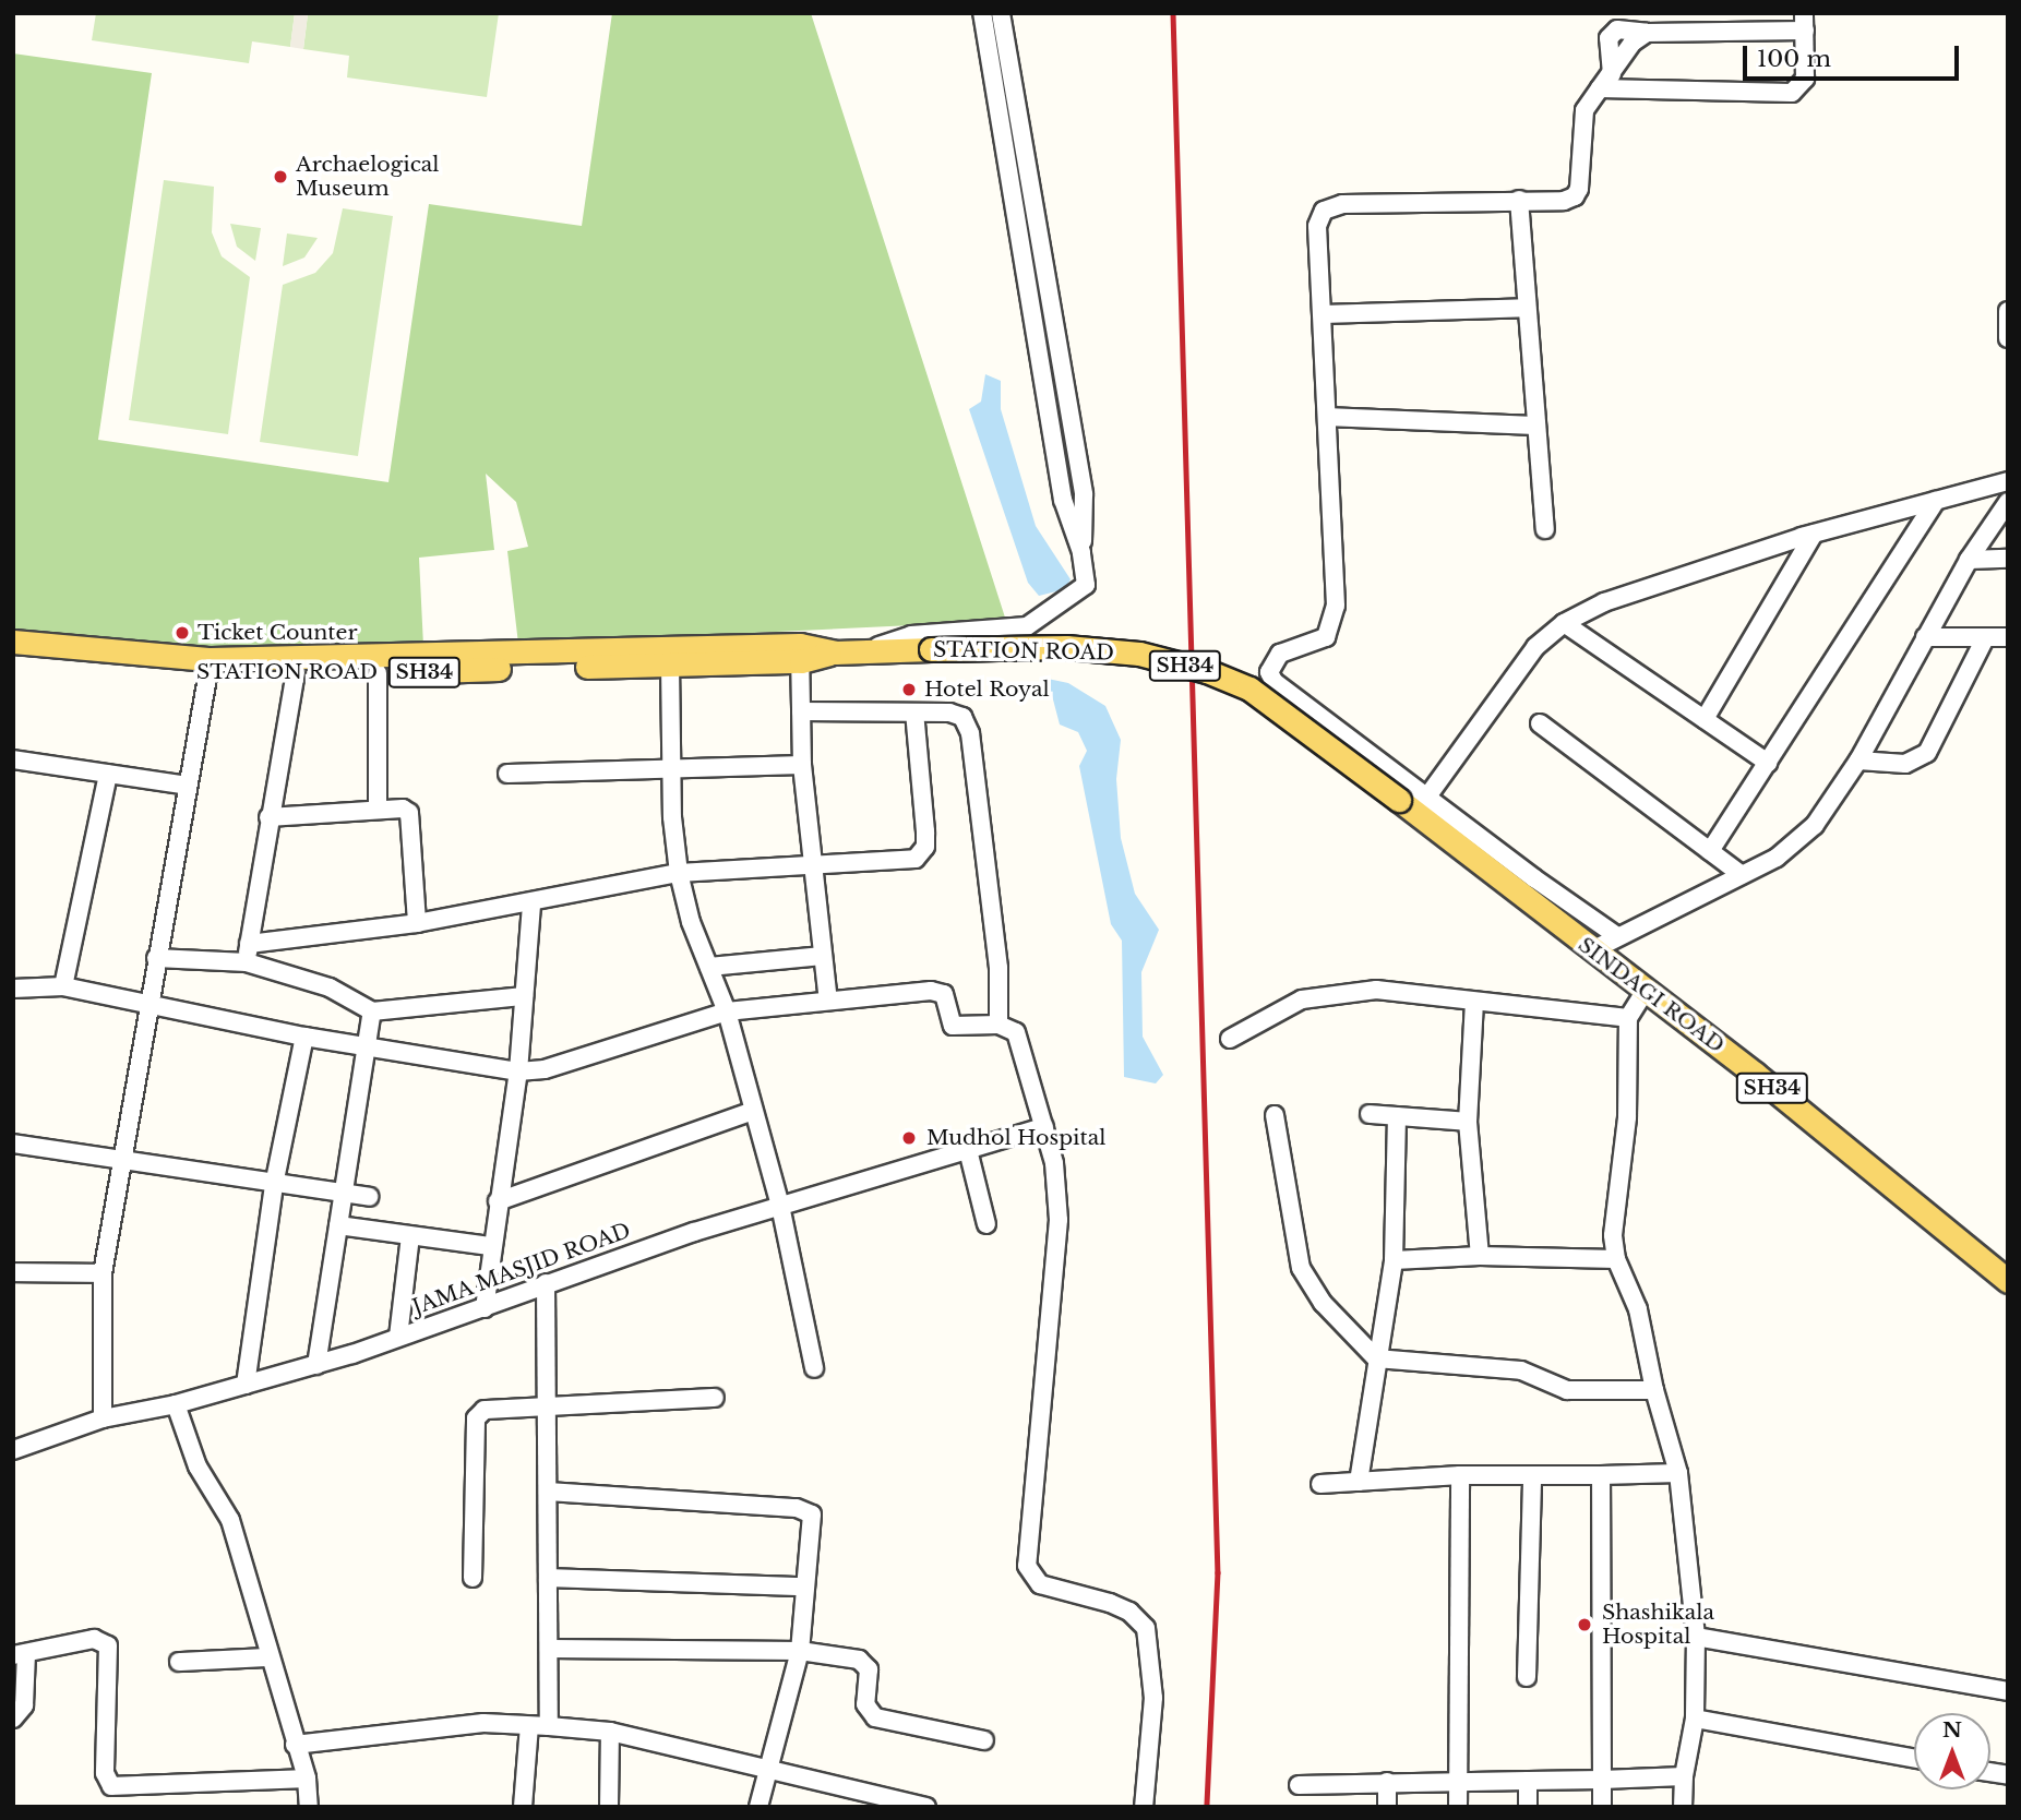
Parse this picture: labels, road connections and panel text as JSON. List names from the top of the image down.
{
  "streets": {
    "main road": ["STATION ROAD", "SH34", "SINDAGI ROAD"],
    "street": ["JAMA MASJID ROAD"]
  },
  "crossings": [
    ["STATION ROAD", "SINDAGI ROAD"]
  ],
  "places": [
    "Archaelogical Museum",
    "Ticket Counter",
    "Hotel Royal",
    "Mudhol Hospital",
    "Shashikala Hospital"
  ],
  "scale_bar": "100 m",
  "north": "top"
}
